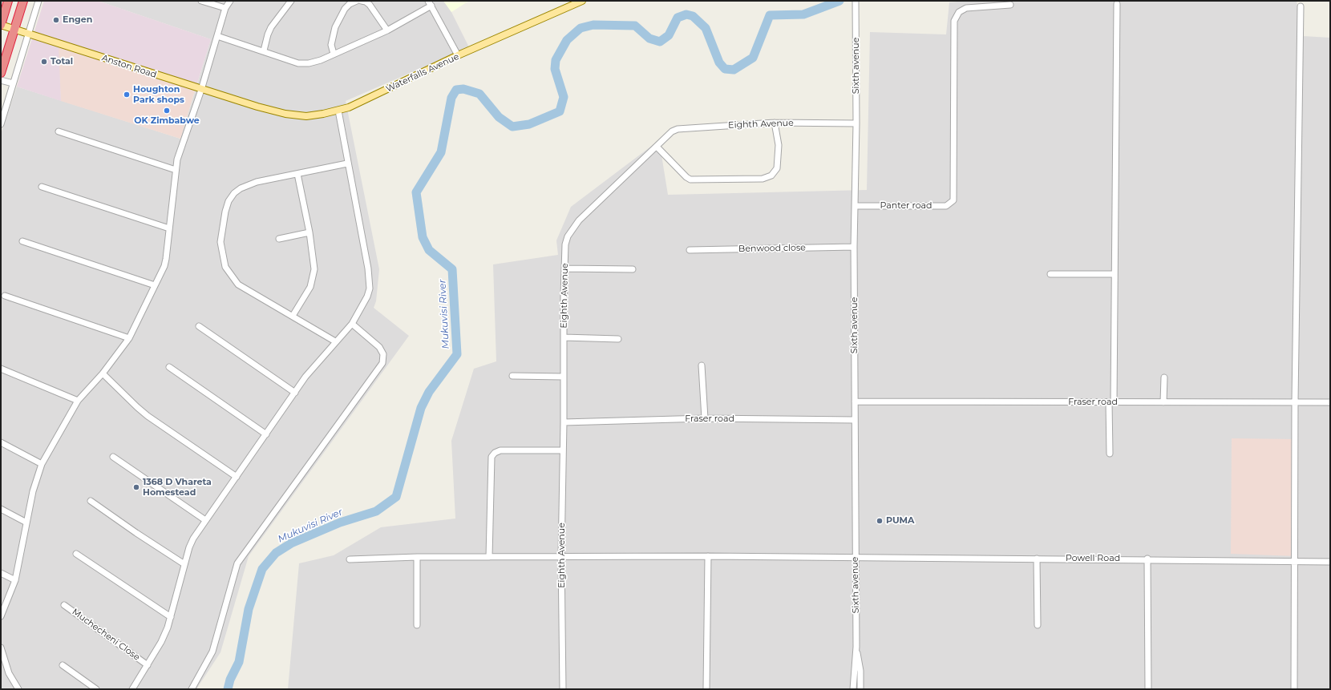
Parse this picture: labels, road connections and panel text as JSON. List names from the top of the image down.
{
  "streets": {
    "main road": ["Anston Road", "Waterfalls Avenue"],
    "street": [
      "Sixth avenue",
      "Eighth Avenue",
      "Panter road",
      "Benwood close",
      "Fraser road",
      "Powell Road",
      "Muchecheni Close"
    ]
  },
  "crossings": [
    ["Sixth avenue", "Eighth Avenue"],
    ["Sixth avenue", "Panter road"],
    ["Sixth avenue", "Benwood close"],
    ["Sixth avenue", "Fraser road"],
    ["Sixth avenue", "Powell Road"],
    ["Anston Road", "Waterfalls Avenue"],
    ["Eighth Avenue", "Fraser road"],
    ["Eighth Avenue", "Powell Road"]
  ],
  "water": ["Mukuvisi River"],
  "places": [
    "Engen",
    "Total",
    "Houghton Park shops",
    "OK Zimbabwe",
    "1368 D Vhareta Homestead",
    "PUMA"
  ]
}
